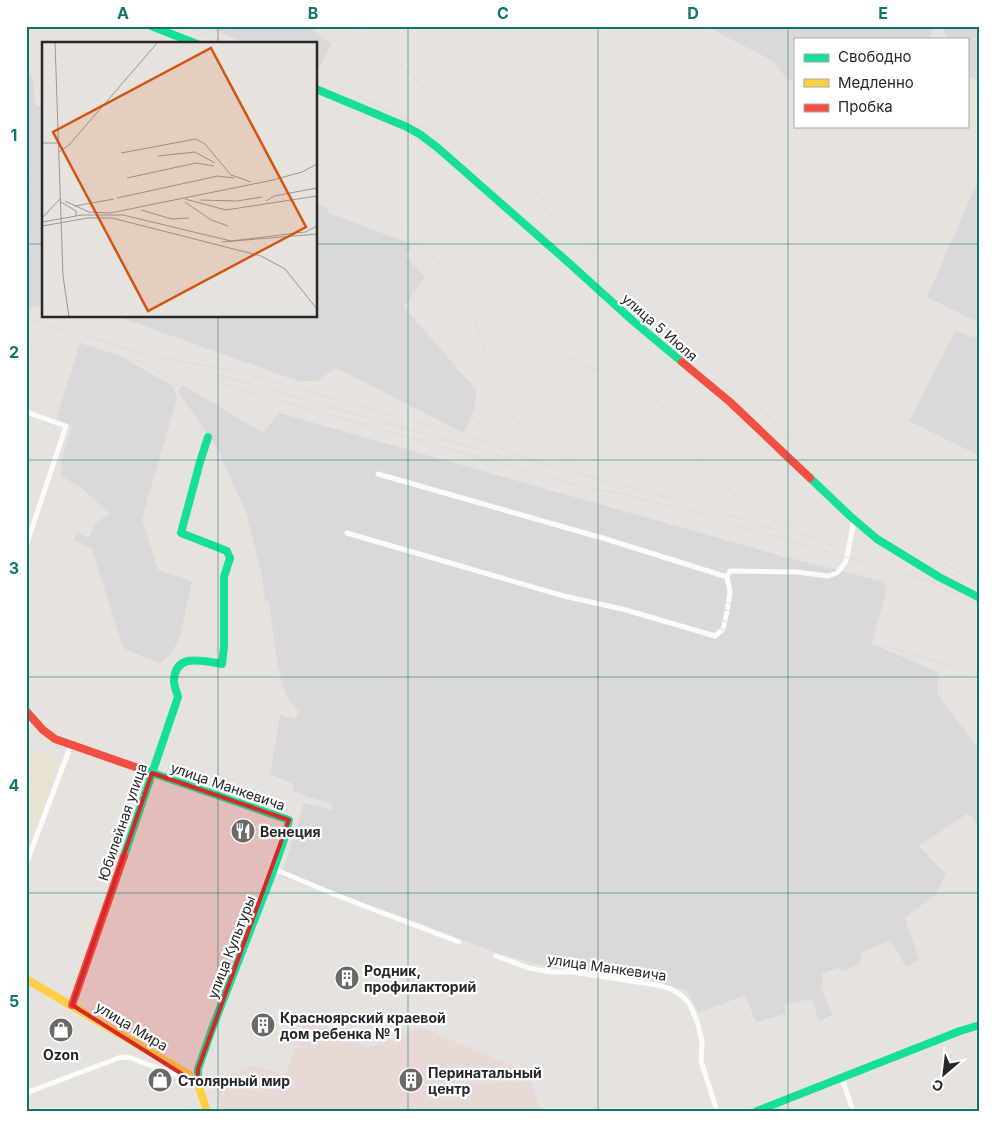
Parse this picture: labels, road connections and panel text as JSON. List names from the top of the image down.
{
  "streets": {
    "main road": [
      "улица 5 Июля",
      "улица Манкевича",
      "Юбилейная улица",
      "улица Культуры",
      "улица Мира"
    ]
  },
  "crossings": [
    ["улица Манкевича", "Юбилейная улица"],
    ["улица Манкевича", "улица Культуры"],
    ["Юбилейная улица", "улица Мира"],
    ["улица Культуры", "улица Мира"]
  ],
  "places": {
    "restaurant": ["Венеция"],
    "building": ["Родник, профилакторий", "Красноярский краевой дом ребенка № 1", "Перинатальный центр"],
    "shop": ["Ozon", "Столярный мир"]
  },
  "legend": ["Свободно", "Медленно", "Пробка"],
  "north": "bottom left",
  "grid": {
    "columns": [
      "A",
      "B",
      "C",
      "D",
      "E"
    ],
    "rows": [
      "1",
      "2",
      "3",
      "4",
      "5"
    ]
  }
}
